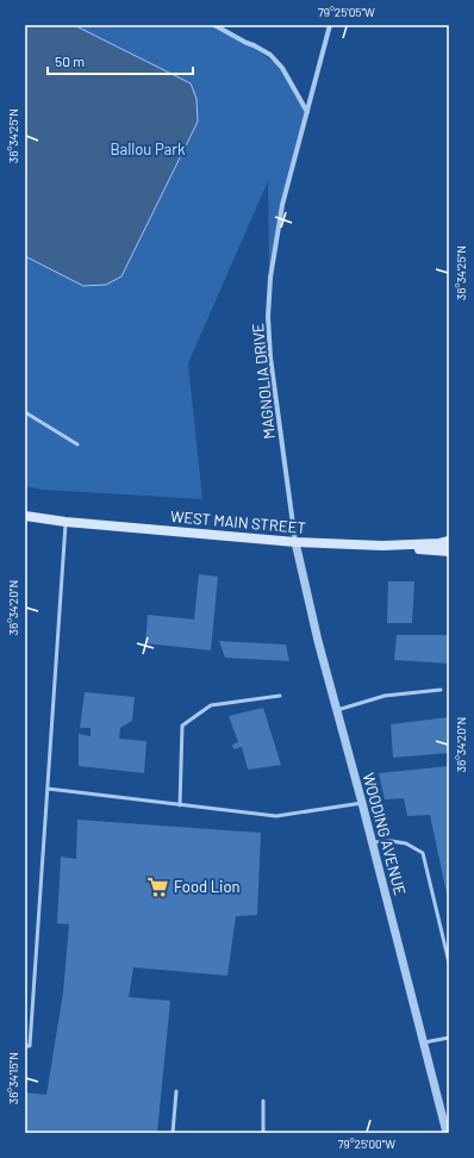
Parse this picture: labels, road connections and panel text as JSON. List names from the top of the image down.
{
  "streets": {
    "main road": ["WEST MAIN STREET"],
    "street": ["MAGNOLIA DRIVE", "WOODING AVENUE"]
  },
  "crossings": [
    ["MAGNOLIA DRIVE", "WEST MAIN STREET"],
    ["MAGNOLIA DRIVE", "WOODING AVENUE"],
    ["WEST MAIN STREET", "WOODING AVENUE"]
  ],
  "parks": ["Ballou Park"],
  "places": {
    "supermarket": ["Food Lion"]
  },
  "scale_bar": "50 m",
  "coordinates": [
    "79°25'05\"W",
    "36°34'25\"N",
    "36°34'20\"N",
    "36°34'15\"N",
    "79°25'00\"W"
  ]
}
